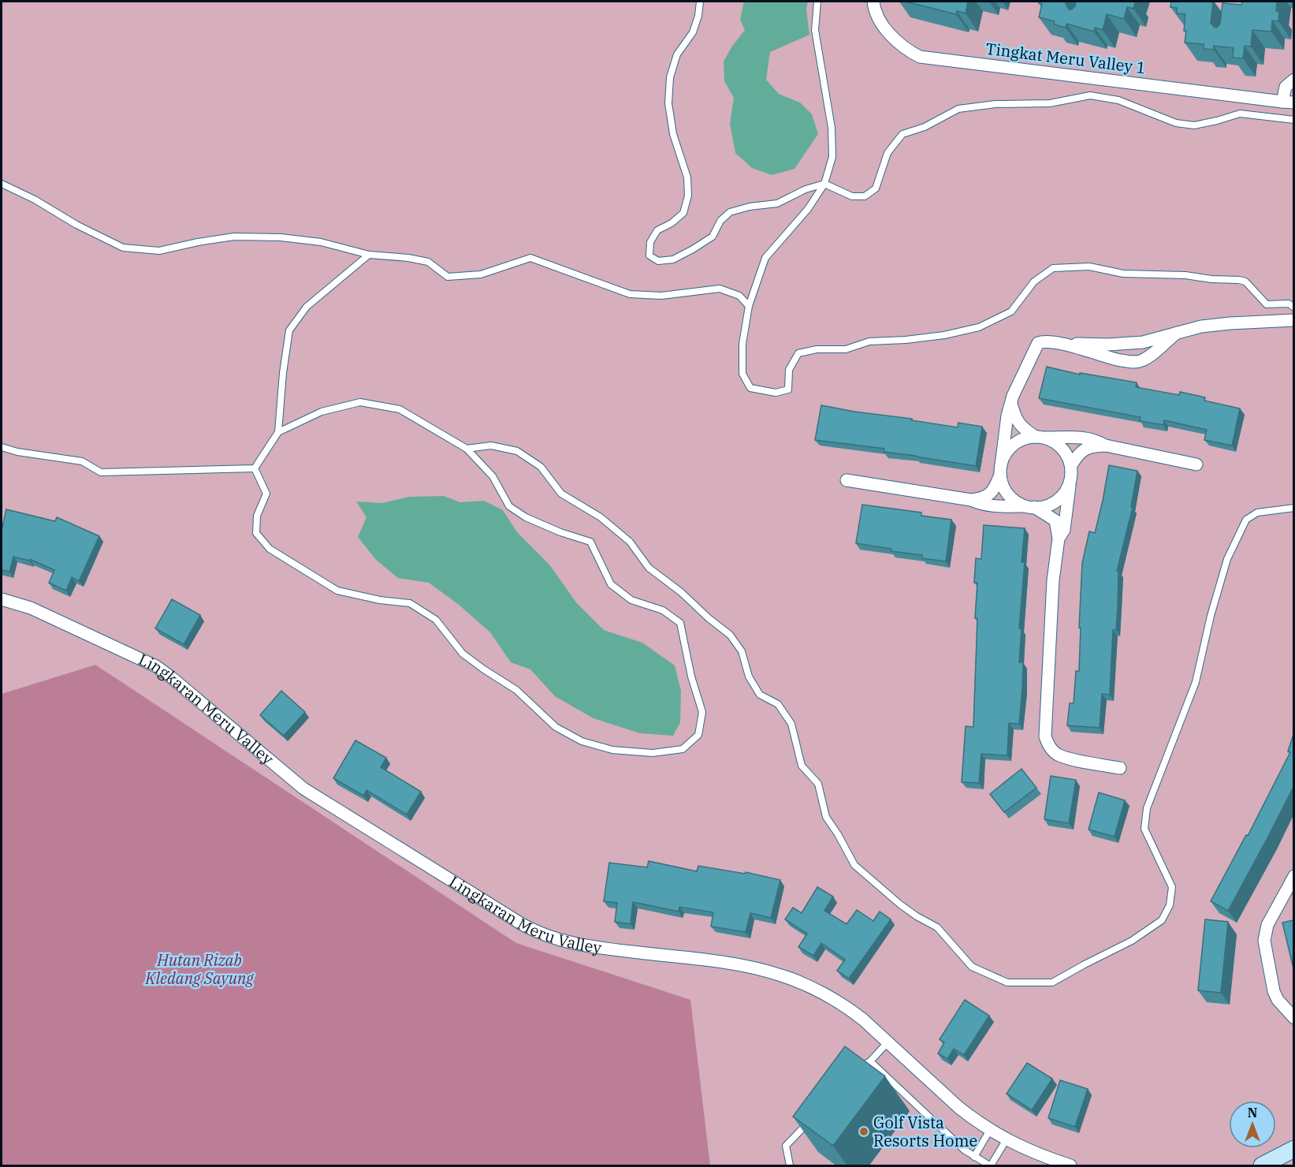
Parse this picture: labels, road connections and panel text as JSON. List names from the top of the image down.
{
  "streets": {
    "street": ["Tingkat Meru Valley 1", "Lingkaran Meru Valley"]
  },
  "parks": ["Hutan Rizab Kledang Sayung"],
  "places": ["Golf Vista Resorts Home"],
  "north": "top"
}
